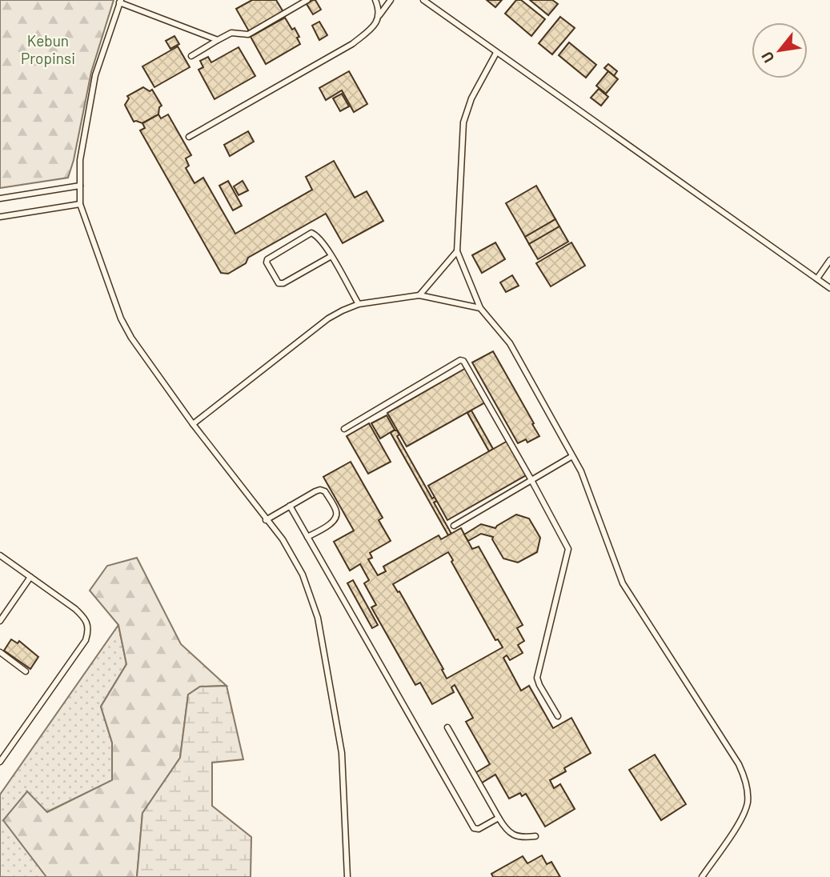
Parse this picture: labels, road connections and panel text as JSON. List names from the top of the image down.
{
  "parks": ["Kebun Propinsi"],
  "north": "bottom left"
}
